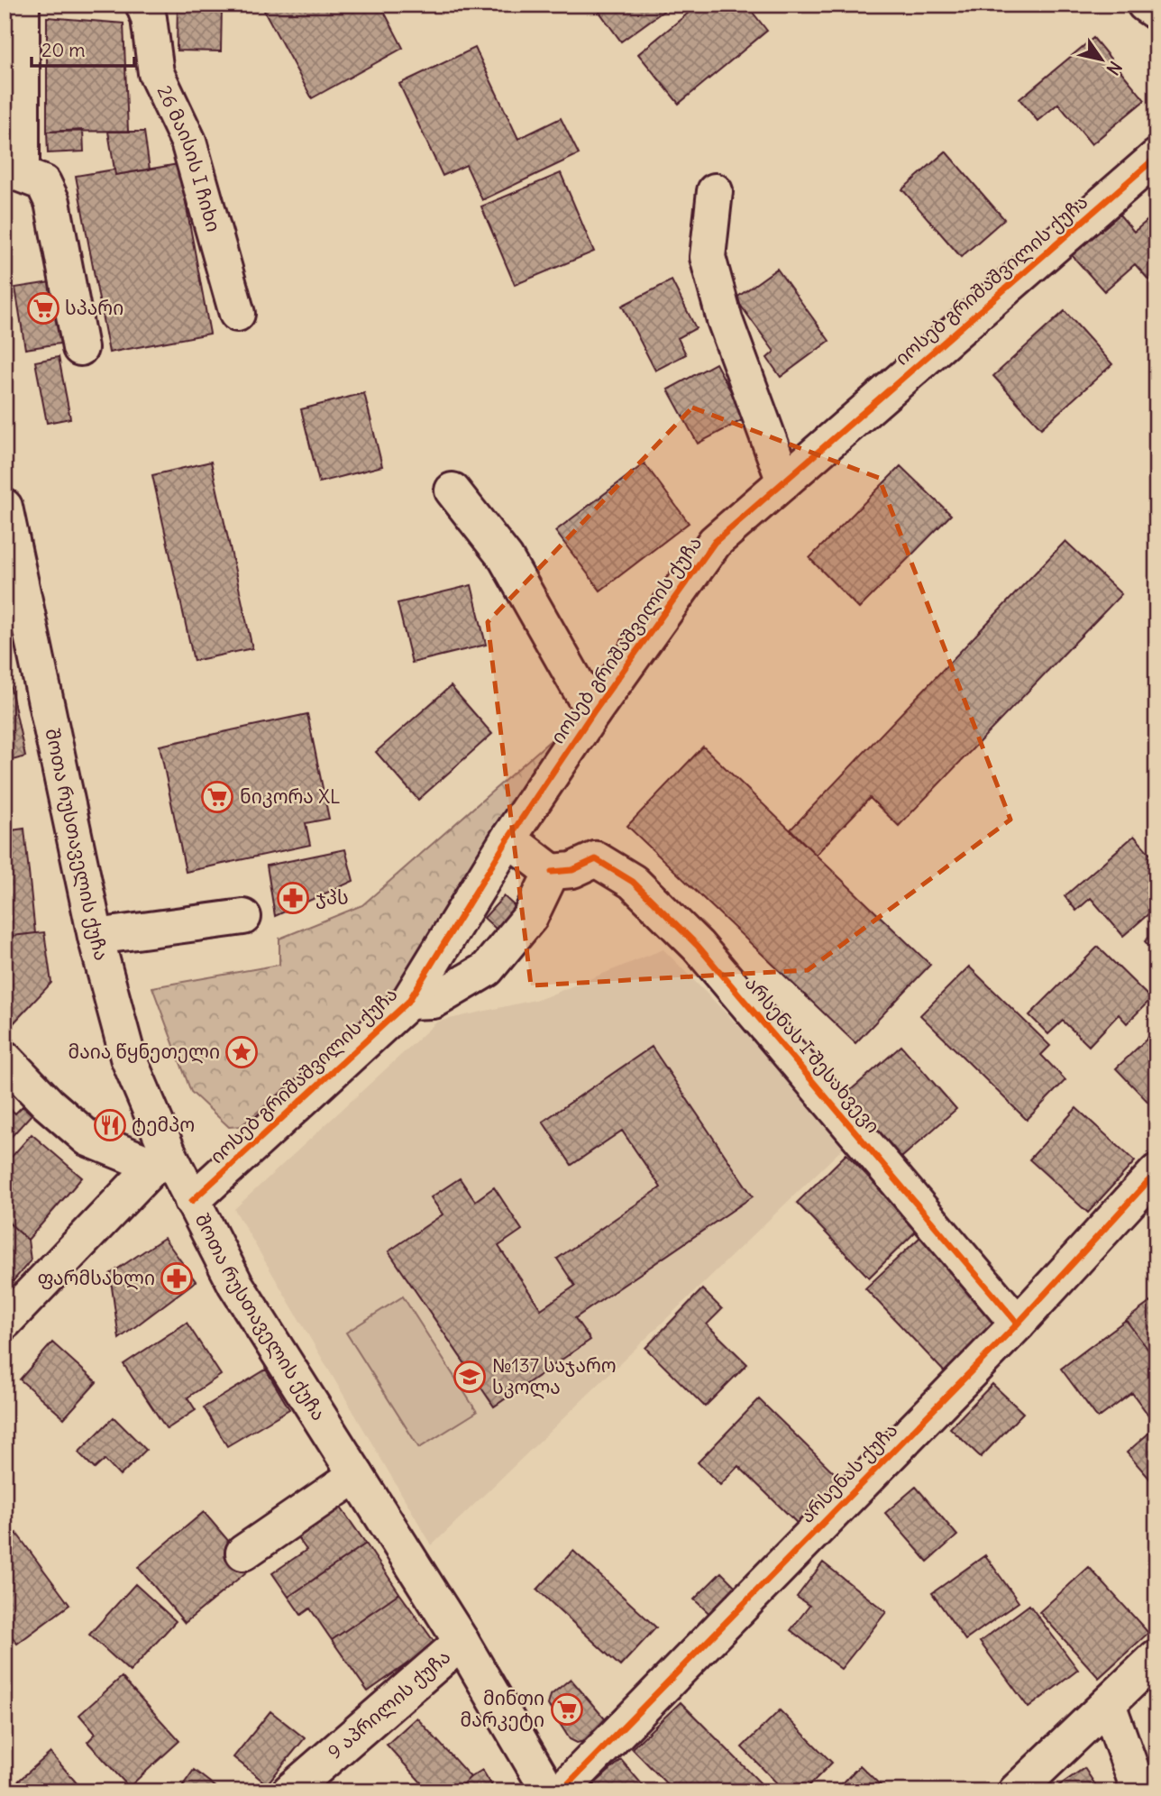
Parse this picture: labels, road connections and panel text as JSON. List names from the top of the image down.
{
  "streets": {
    "street": [
      "26 მაისის I ჩიხი",
      "იოსებ გრიშაშვილის ქუჩა",
      "შოთა რუსთაველის ქუჩა",
      "არსენას I შესახვევი",
      "არსენას ქუჩა",
      "9 აპრილის ქუჩა"
    ]
  },
  "crossings": [
    ["იოსებ გრიშაშვილის ქუჩა", "შოთა რუსთაველის ქუჩა"],
    ["შოთა რუსთაველის ქუჩა", "9 აპრილის ქუჩა"],
    ["არსენას I შესახვევი", "არსენას ქუჩა"]
  ],
  "places": {
    "supermarket": ["სპარი", "ნიკორა XL", "მინთი მარკეტი"],
    "pharmacy": ["ჯპს", "ფარმსახლი"],
    "place": ["მაია წყნეთელი"],
    "restaurant": ["ტემპო"],
    "school or university": ["№137 საჯარო სკოლა"]
  },
  "scale_bar": "20 m",
  "north": "bottom right"
}
